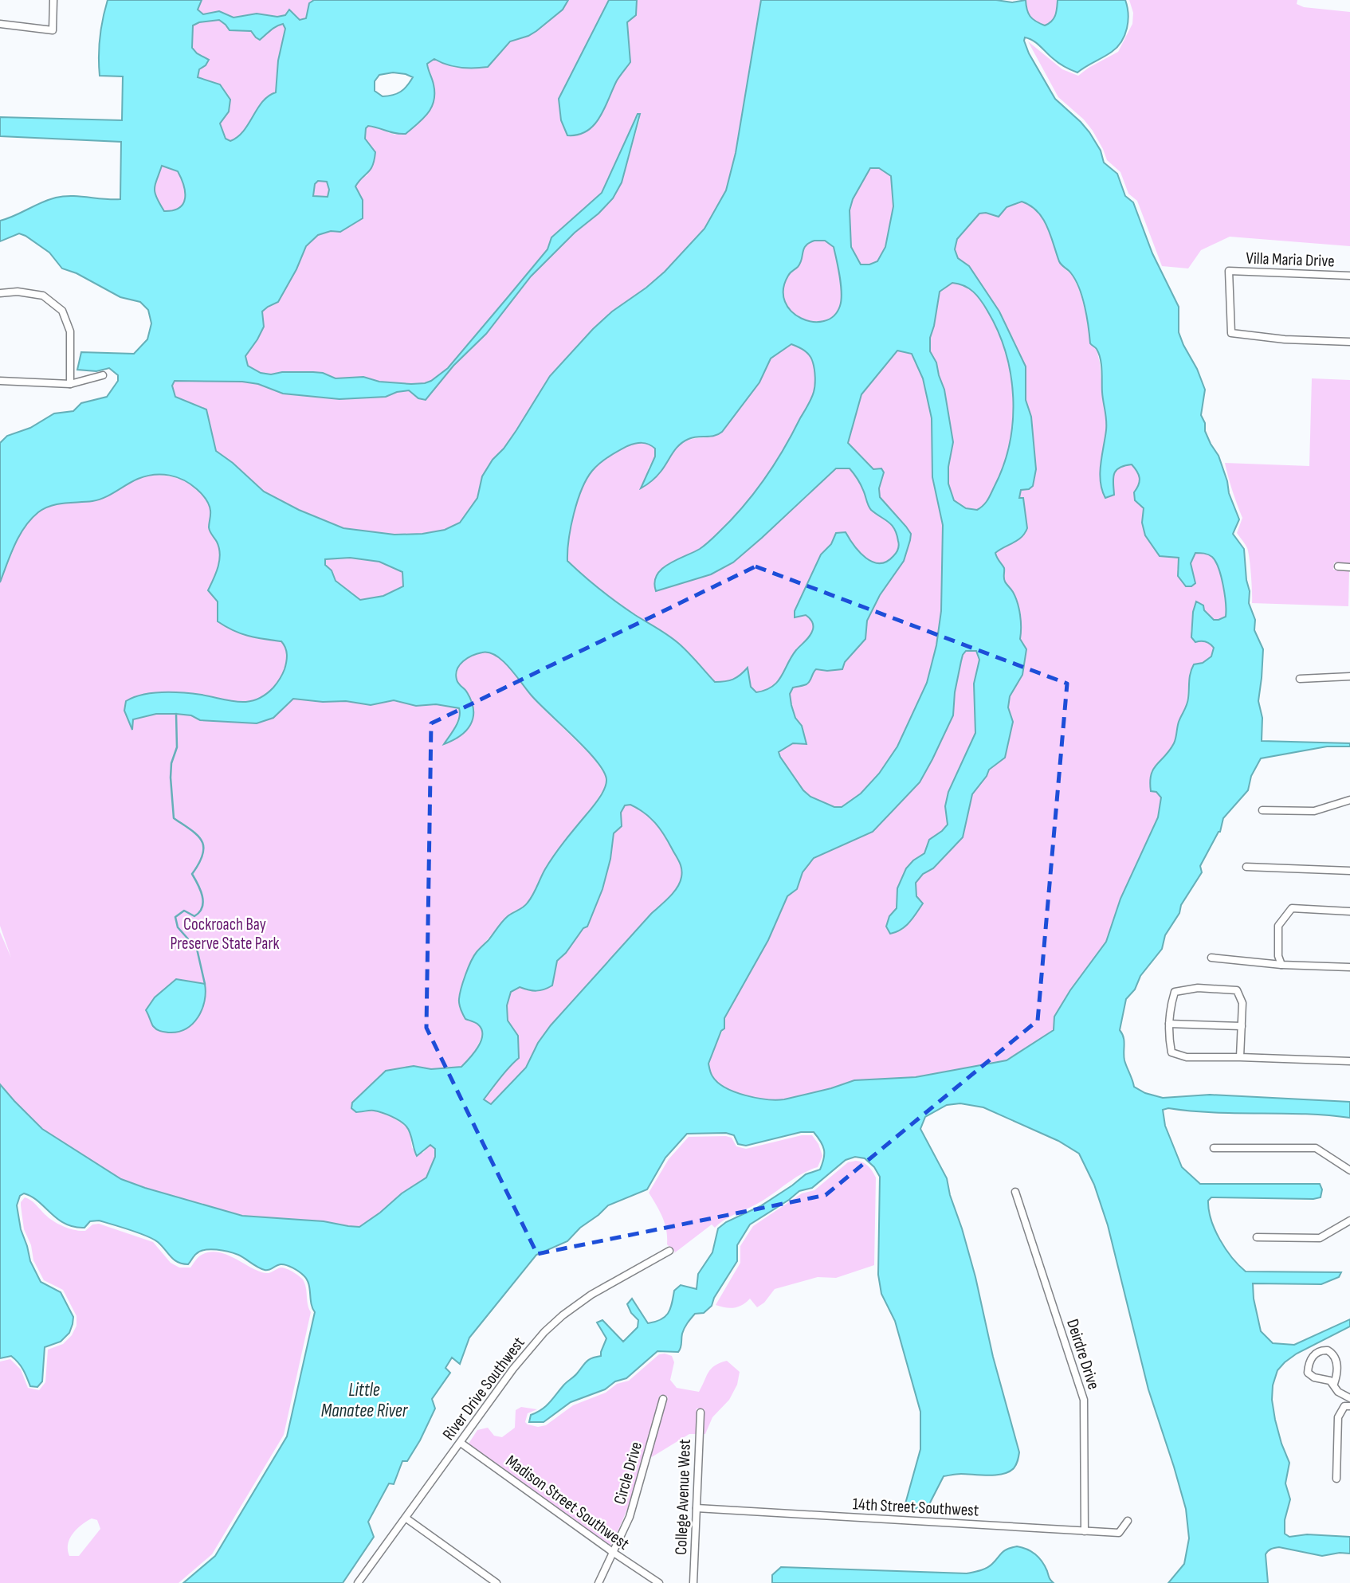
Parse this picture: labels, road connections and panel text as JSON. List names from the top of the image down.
{
  "streets": {
    "street": [
      "Villa Maria Drive",
      "Deirdre Drive",
      "River Drive Southwest",
      "Circle Drive",
      "College Avenue West",
      "Madison Street Southwest",
      "14th Street Southwest"
    ]
  },
  "crossings": [
    ["Deirdre Drive", "14th Street Southwest"],
    ["River Drive Southwest", "Madison Street Southwest"],
    ["Circle Drive", "Madison Street Southwest"],
    ["College Avenue West", "14th Street Southwest"]
  ],
  "water": ["Little Manatee River"],
  "parks": ["Cockroach Bay Preserve State Park"]
}
